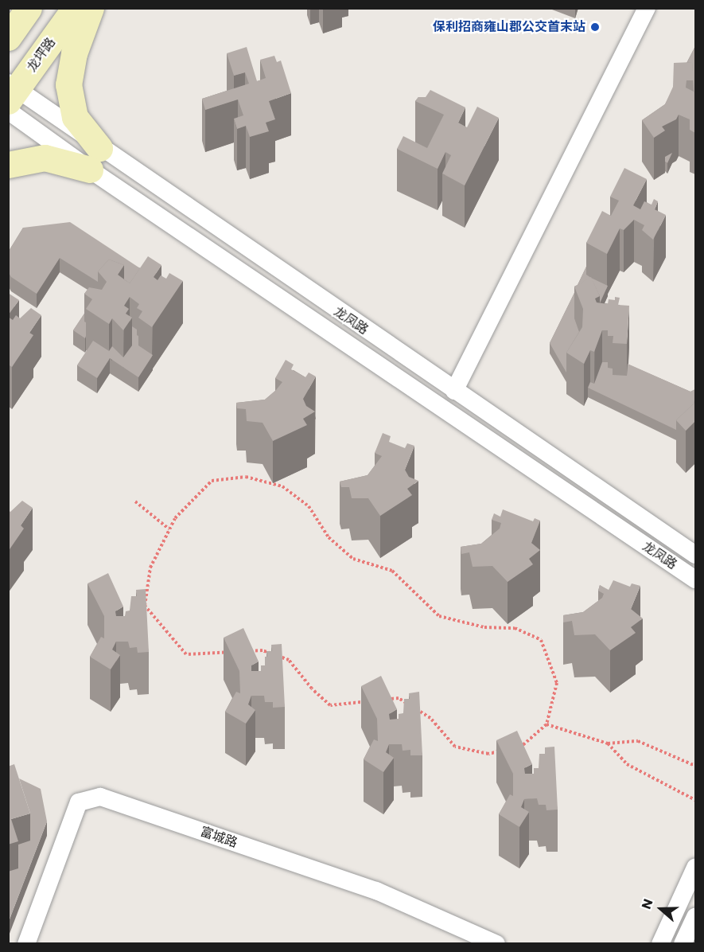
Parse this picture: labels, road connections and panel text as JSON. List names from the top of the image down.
{
  "streets": {
    "main road": ["龙坪路"],
    "street": ["龙凤路", "富城路"]
  },
  "crossings": [
    ["龙坪路", "龙凤路"]
  ],
  "places": ["保利招商雍山郡公交首末站"],
  "north": "left"
}
